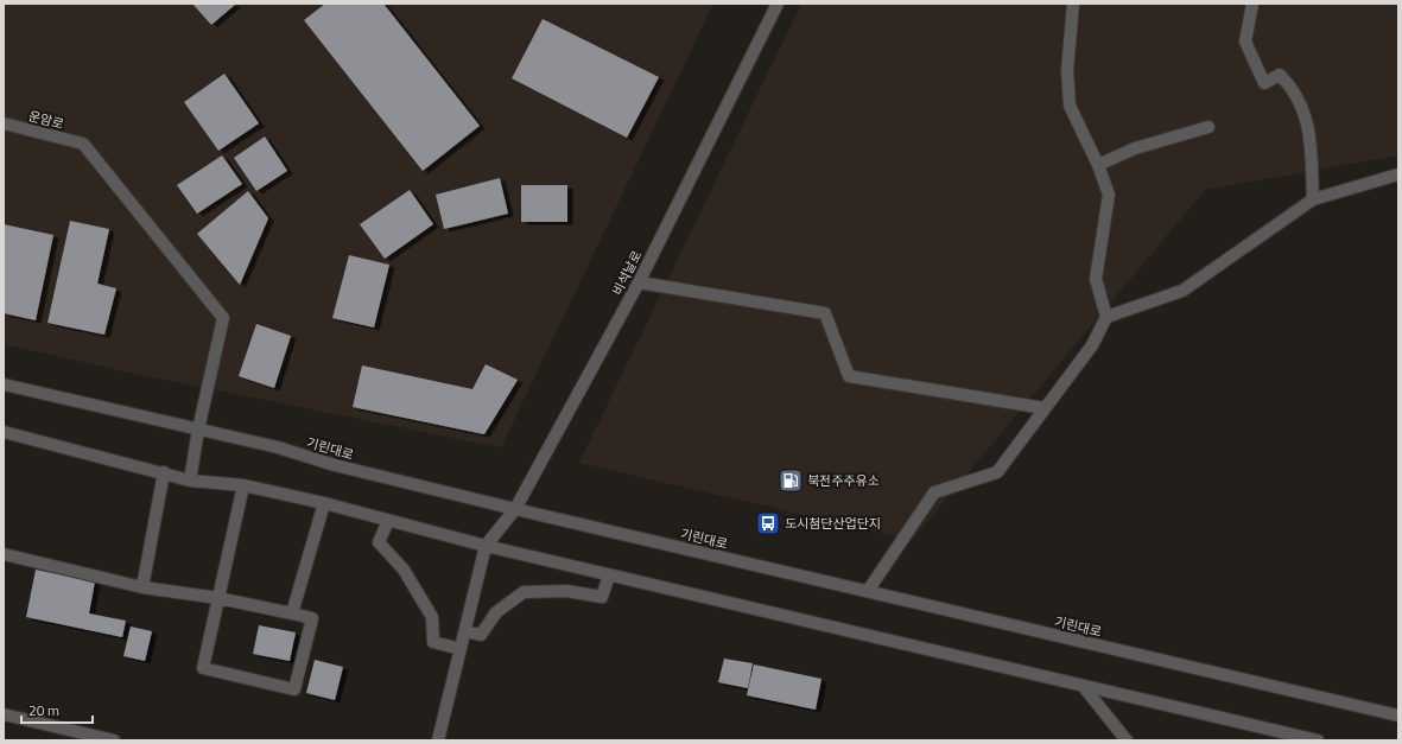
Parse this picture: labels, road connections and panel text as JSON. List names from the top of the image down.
{
  "streets": {
    "street": ["운암로", "비석날로", "기린대로"]
  },
  "crossings": [
    ["운암로", "기린대로"],
    ["비석날로", "기린대로"]
  ],
  "places": {
    "fuel station": ["북전주주유소"],
    "bus stop": ["도시첨단산업단지"]
  },
  "scale_bar": "20 m"
}
